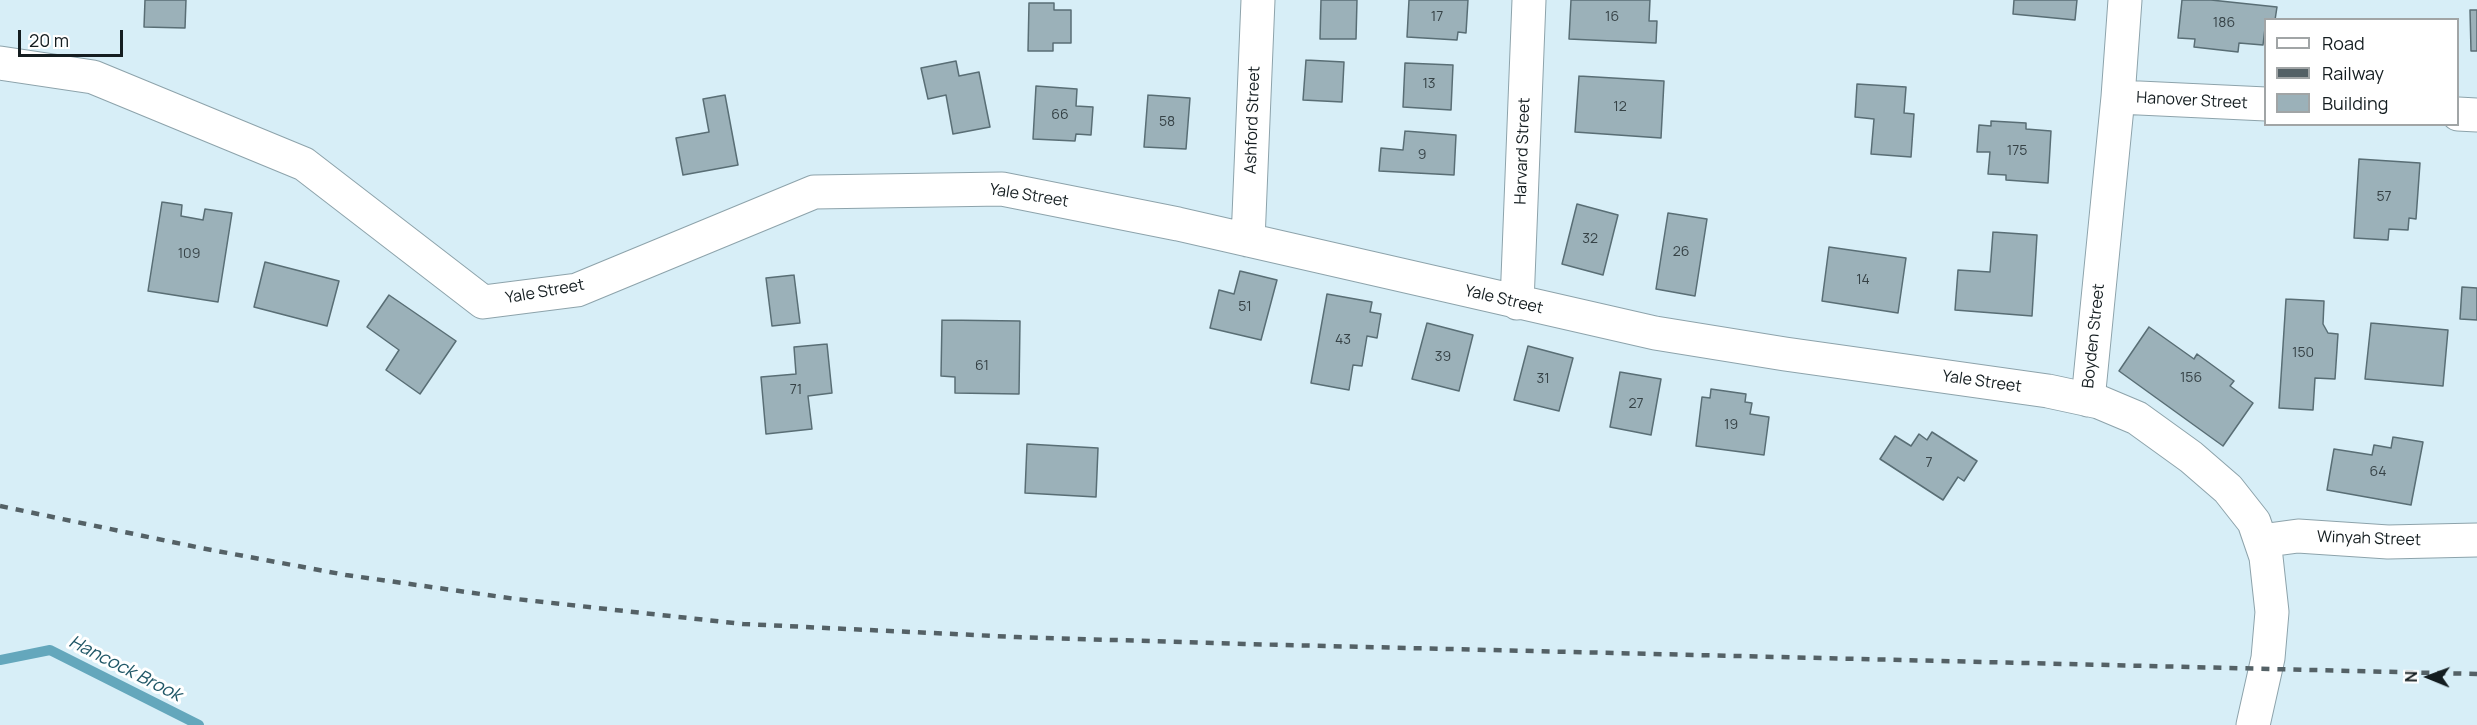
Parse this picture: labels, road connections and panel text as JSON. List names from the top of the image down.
{
  "streets": {
    "street": [
      "Hanover Street",
      "Ashford Street",
      "Harvard Street",
      "Yale Street",
      "Boyden Street",
      "Winyah Street"
    ]
  },
  "crossings": [
    ["Hanover Street", "Boyden Street"],
    ["Ashford Street", "Yale Street"],
    ["Harvard Street", "Yale Street"],
    ["Yale Street", "Boyden Street"],
    ["Boyden Street", "Winyah Street"]
  ],
  "water": ["Hancock Brook"],
  "house_numbers": [
    "17",
    "16",
    "186",
    "13",
    "12",
    "66",
    "58",
    "175",
    "9",
    "57",
    "32",
    "26",
    "109",
    "14",
    "51",
    "43",
    "150",
    "39",
    "61",
    "156",
    "31",
    "71",
    "27",
    "19",
    "7",
    "64"
  ],
  "legend": ["Road", "Railway", "Building"],
  "scale_bar": "20 m",
  "north": "left"
}
